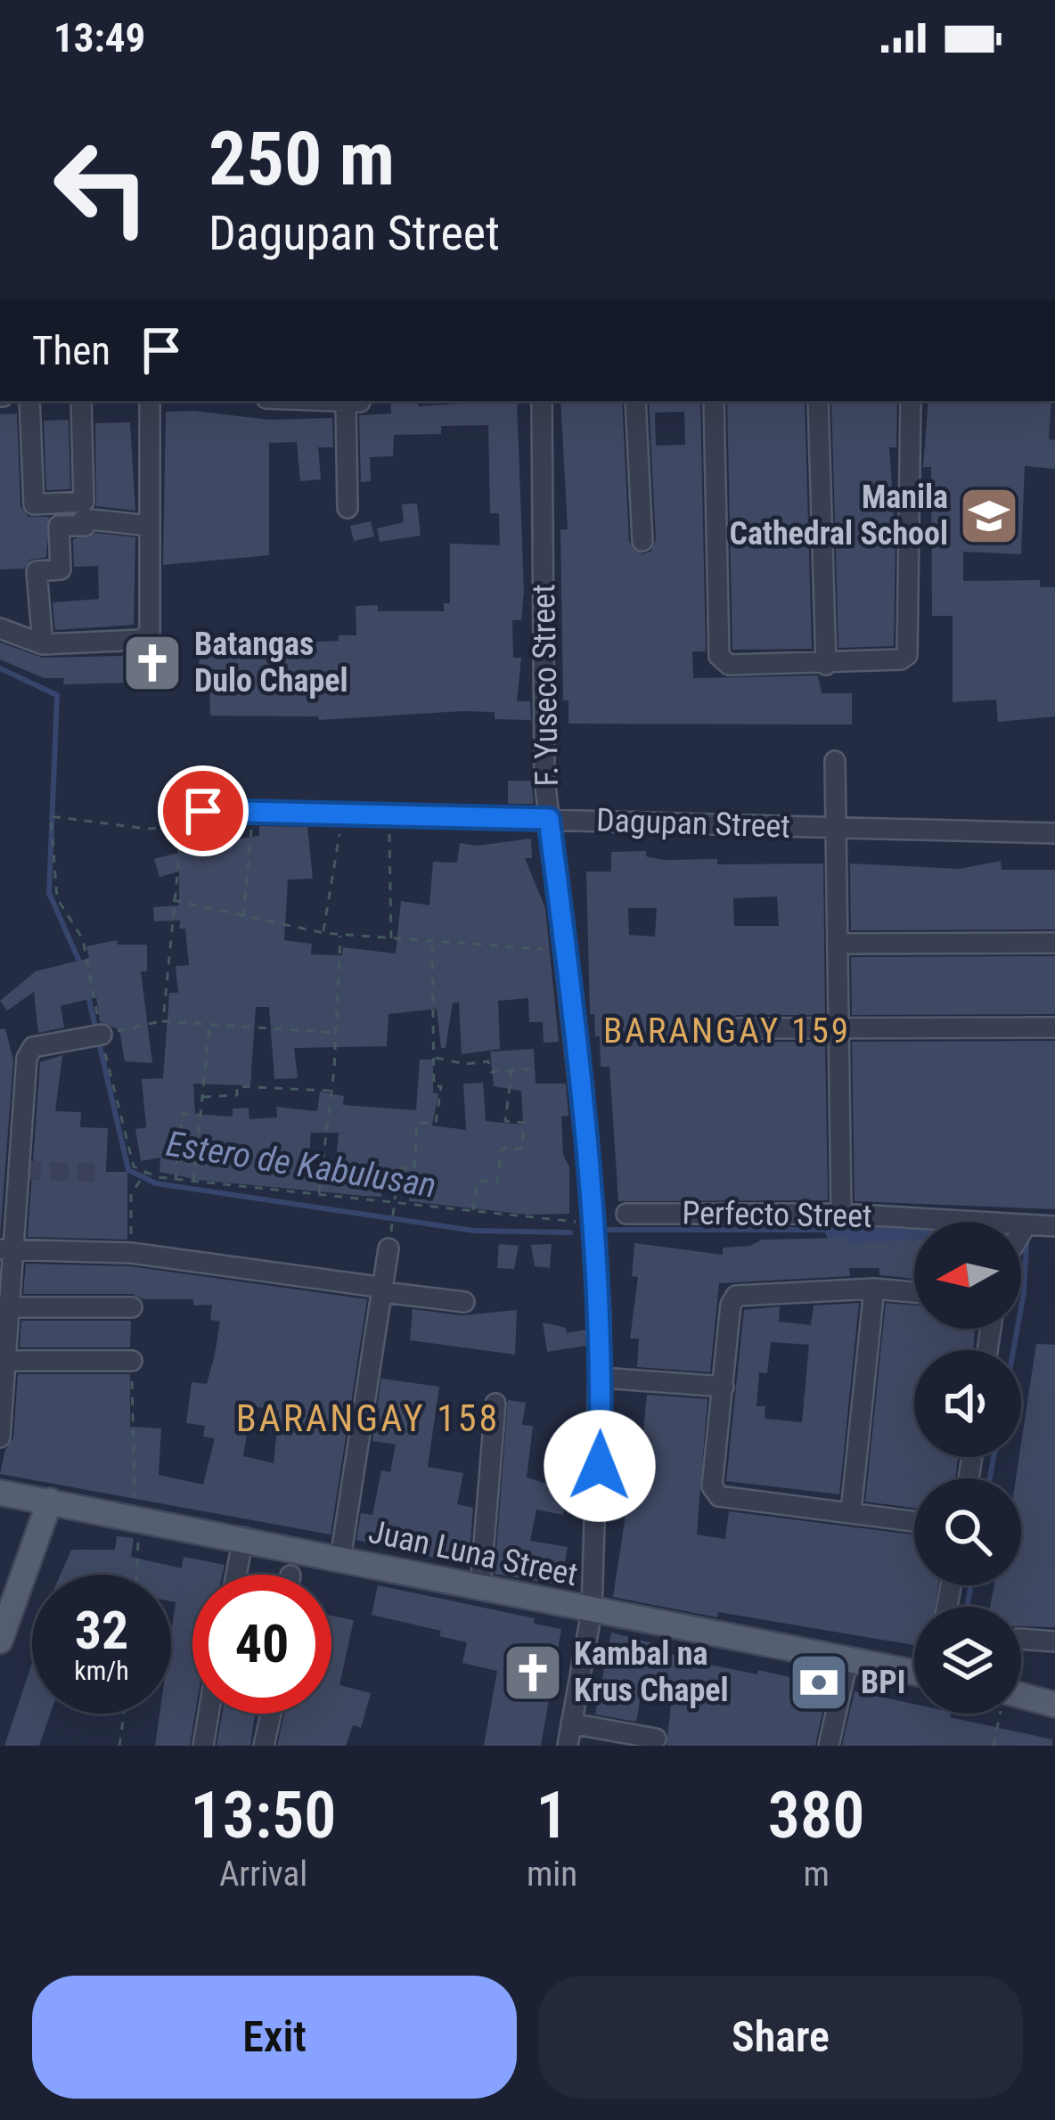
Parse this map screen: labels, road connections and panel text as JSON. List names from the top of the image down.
{
  "streets": {
    "main road": ["Juan Luna Street"],
    "street": ["F. Yuseco Street", "Dagupan Street", "Perfecto Street"]
  },
  "crossings": [
    ["F. Yuseco Street", "Dagupan Street"],
    ["F. Yuseco Street", "Juan Luna Street"]
  ],
  "districts": ["BARANGAY 159", "BARANGAY 158"],
  "water": ["Estero de Kabulusan"],
  "places": {
    "school or university": ["Manila Cathedral School"],
    "church": ["Batangas Dulo Chapel", "Kambal na Krus Chapel"],
    "bank": ["BPI"]
  },
  "north": "left",
  "page": {
    "status": "13:49",
    "turn": ["250 m", "Dagupan Street"],
    "then": "Then",
    "speed": "32 km/h",
    "limit": "40",
    "eta": [
      "13:50",
      "Arrival",
      "1",
      "min",
      "380",
      "m"
    ],
    "buttons": ["Exit", "Share"]
  }
}
